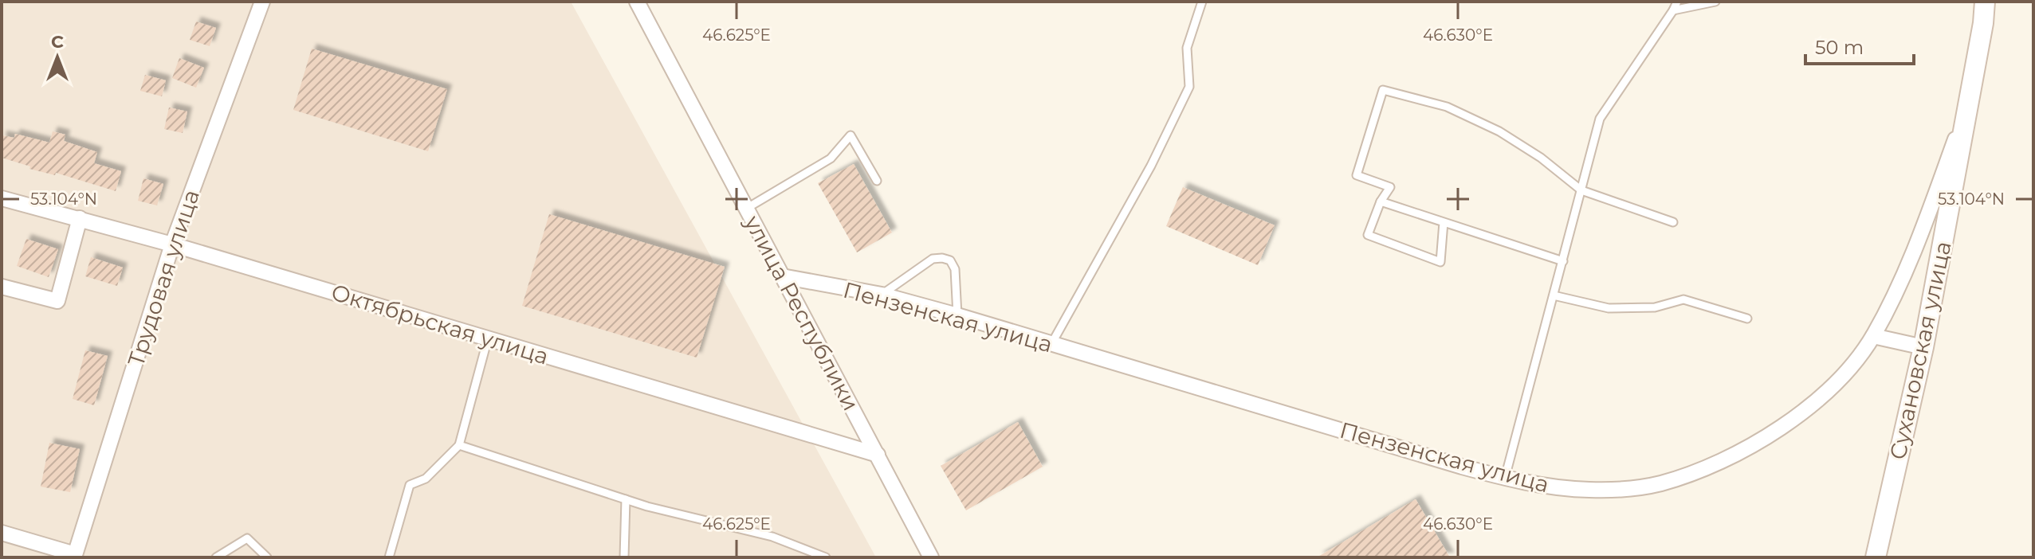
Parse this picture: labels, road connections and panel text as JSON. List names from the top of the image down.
{
  "streets": {
    "street": [
      "Трудовая улица",
      "улица Республики",
      "Пензенская улица",
      "Октябрьская улица",
      "Сухановская улица"
    ]
  },
  "crossings": [
    ["Трудовая улица", "Октябрьская улица"],
    ["улица Республики", "Пензенская улица"],
    ["улица Республики", "Октябрьская улица"],
    ["Пензенская улица", "Сухановская улица"]
  ],
  "scale_bar": "50 m",
  "north": "top",
  "coordinates": ["46.625°E", "46.630°E", "53.104°N"]
}
